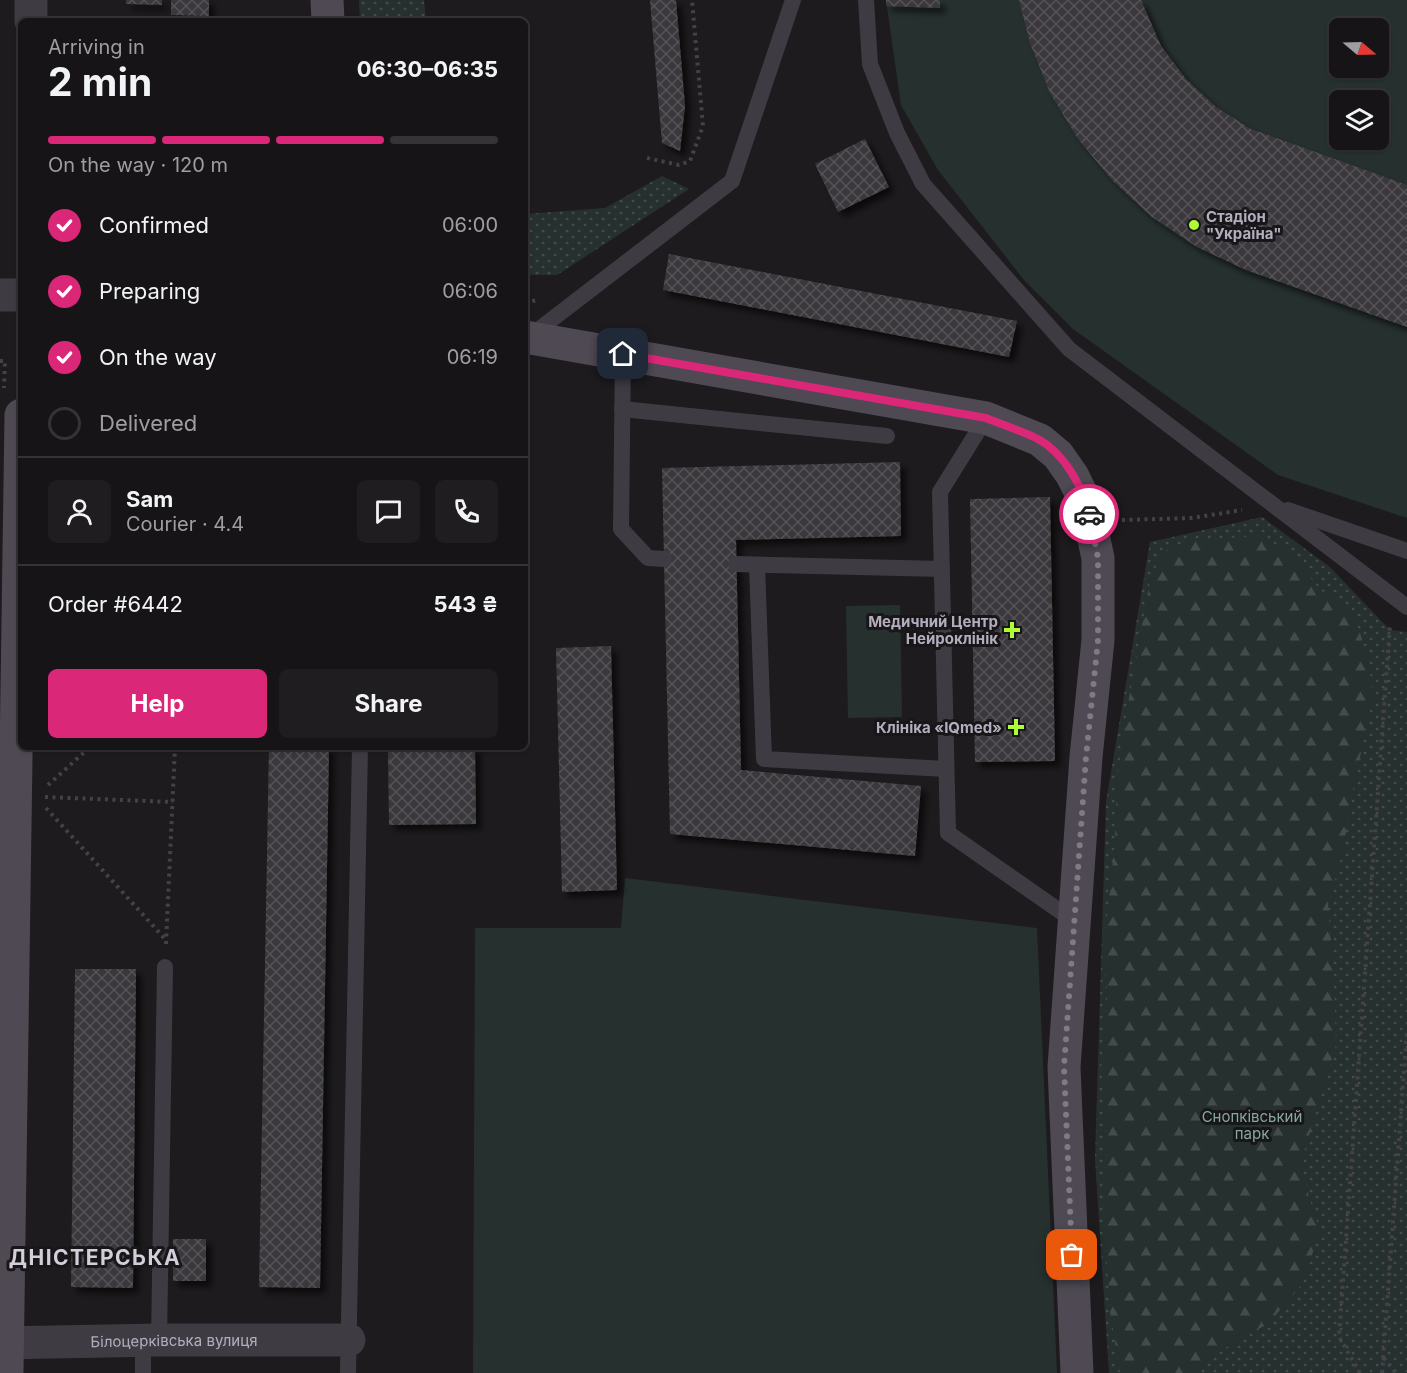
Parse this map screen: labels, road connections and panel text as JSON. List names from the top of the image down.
{
  "streets": {
    "street": ["Білоцерківська вулиця"]
  },
  "districts": ["ДНІСТЕРСЬКА"],
  "parks": ["Снопківський парк"],
  "places": {
    "other": ["Стадіон \"Україна\""],
    "health": ["Медичний Центр Нейроклінік", "Клініка «IQmed»"]
  },
  "north": "right",
  "page": {
    "heading": ["2 min", "Arriving in", "06:30–06:35"],
    "panel": [
      "Sam",
      "Courier · 4.4",
      "Order #6442",
      "543 ₴"
    ],
    "bar": "On the way · 120 m",
    "list": [
      ["Confirmed", "06:00"],
      ["Preparing", "06:06"],
      ["On the way", "06:19"],
      "Delivered"
    ],
    "buttons": ["Help", "Share"]
  }
}
